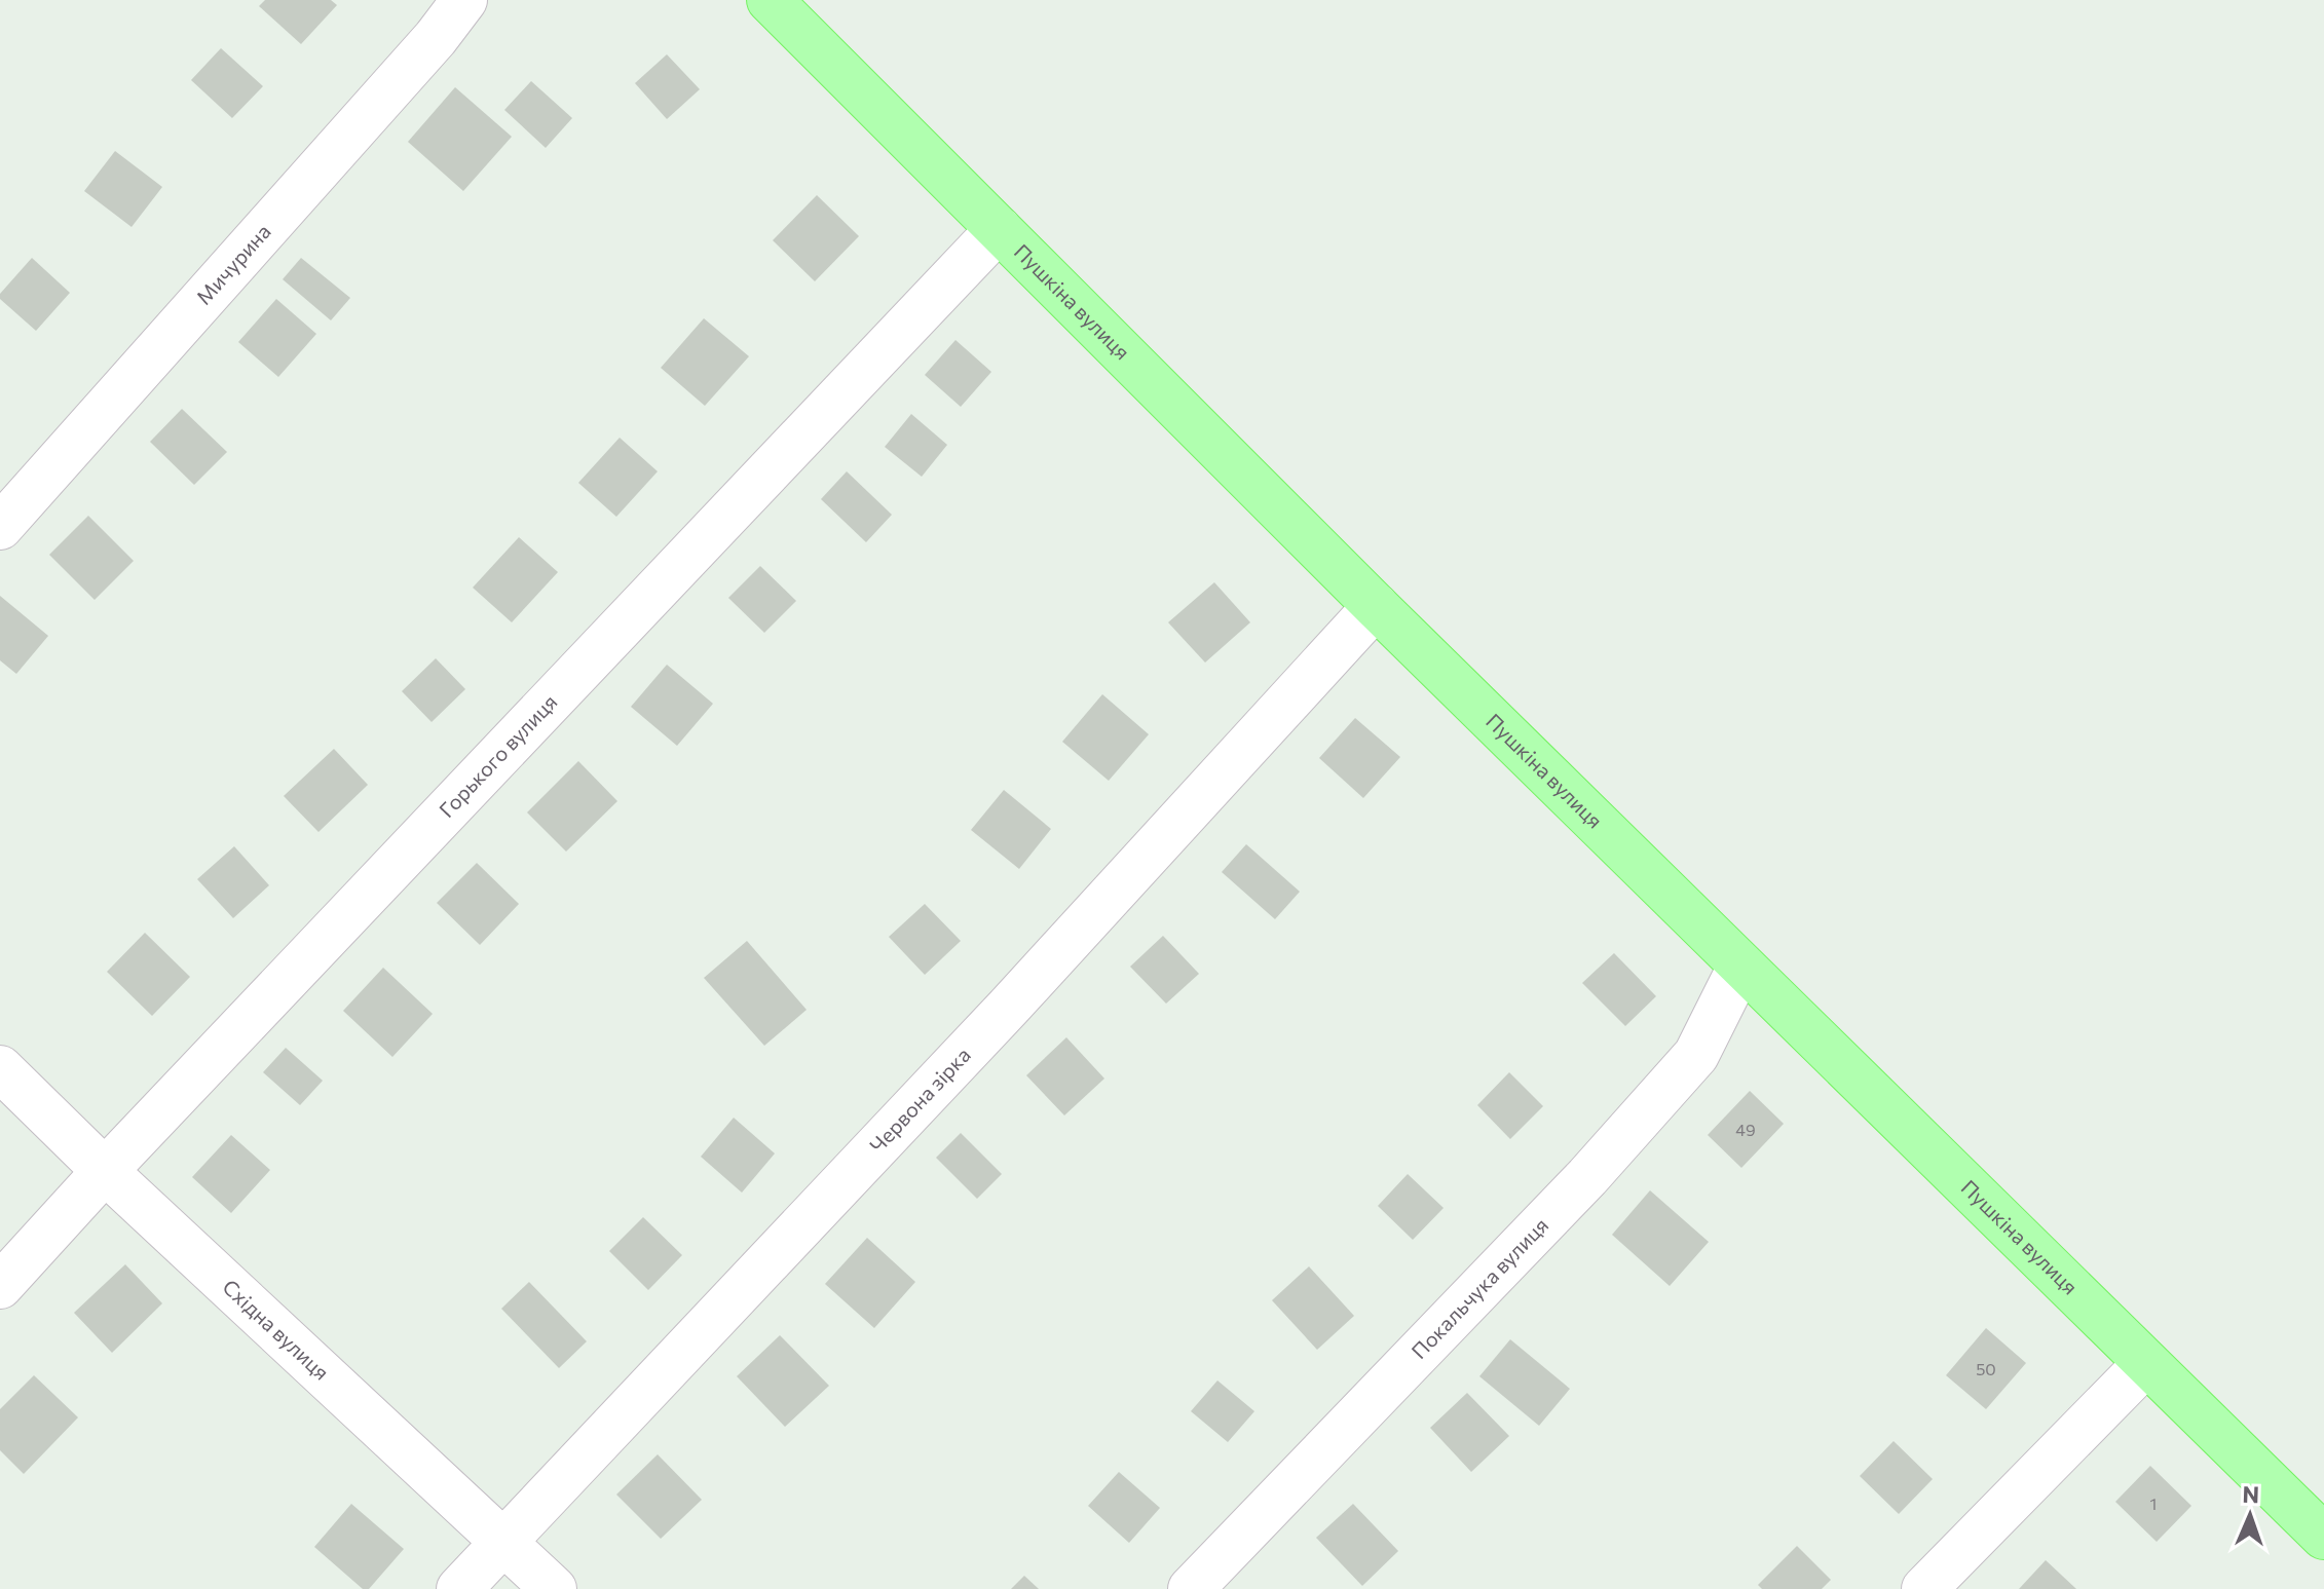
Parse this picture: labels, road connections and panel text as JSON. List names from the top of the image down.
{
  "streets": {
    "main road": ["Пушкіна вулиця"],
    "street": [
      "Мичурина",
      "Горького вулиця",
      "Червона зірка",
      "Покальчука вулиця",
      "Східна вулиця"
    ]
  },
  "crossings": [
    ["Пушкіна вулиця", "Горького вулиця"],
    ["Пушкіна вулиця", "Червона зірка"],
    ["Пушкіна вулиця", "Покальчука вулиця"],
    ["Горького вулиця", "Східна вулиця"],
    ["Червона зірка", "Східна вулиця"]
  ],
  "house_numbers": ["49", "50", "1"],
  "north": "top"
}
